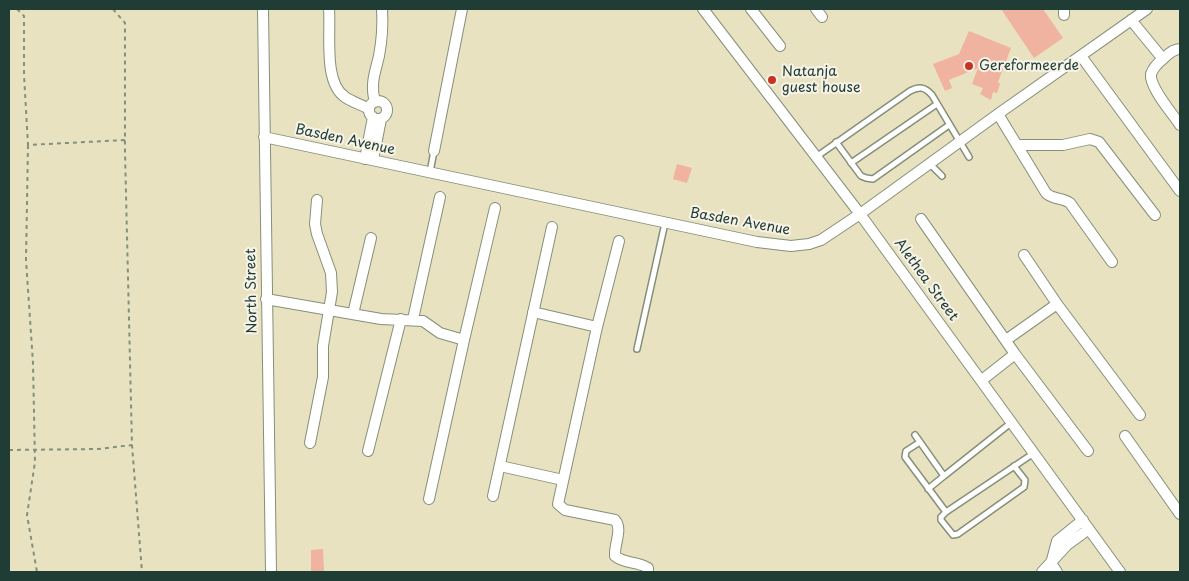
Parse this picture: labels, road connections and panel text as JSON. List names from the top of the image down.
{
  "streets": {
    "street": ["Basden Avenue", "Alethea Street", "North Street"]
  },
  "crossings": [
    ["Basden Avenue", "Alethea Street"],
    ["Basden Avenue", "North Street"]
  ],
  "places": ["Gereformeerde", "Natanja guest house"]
}
